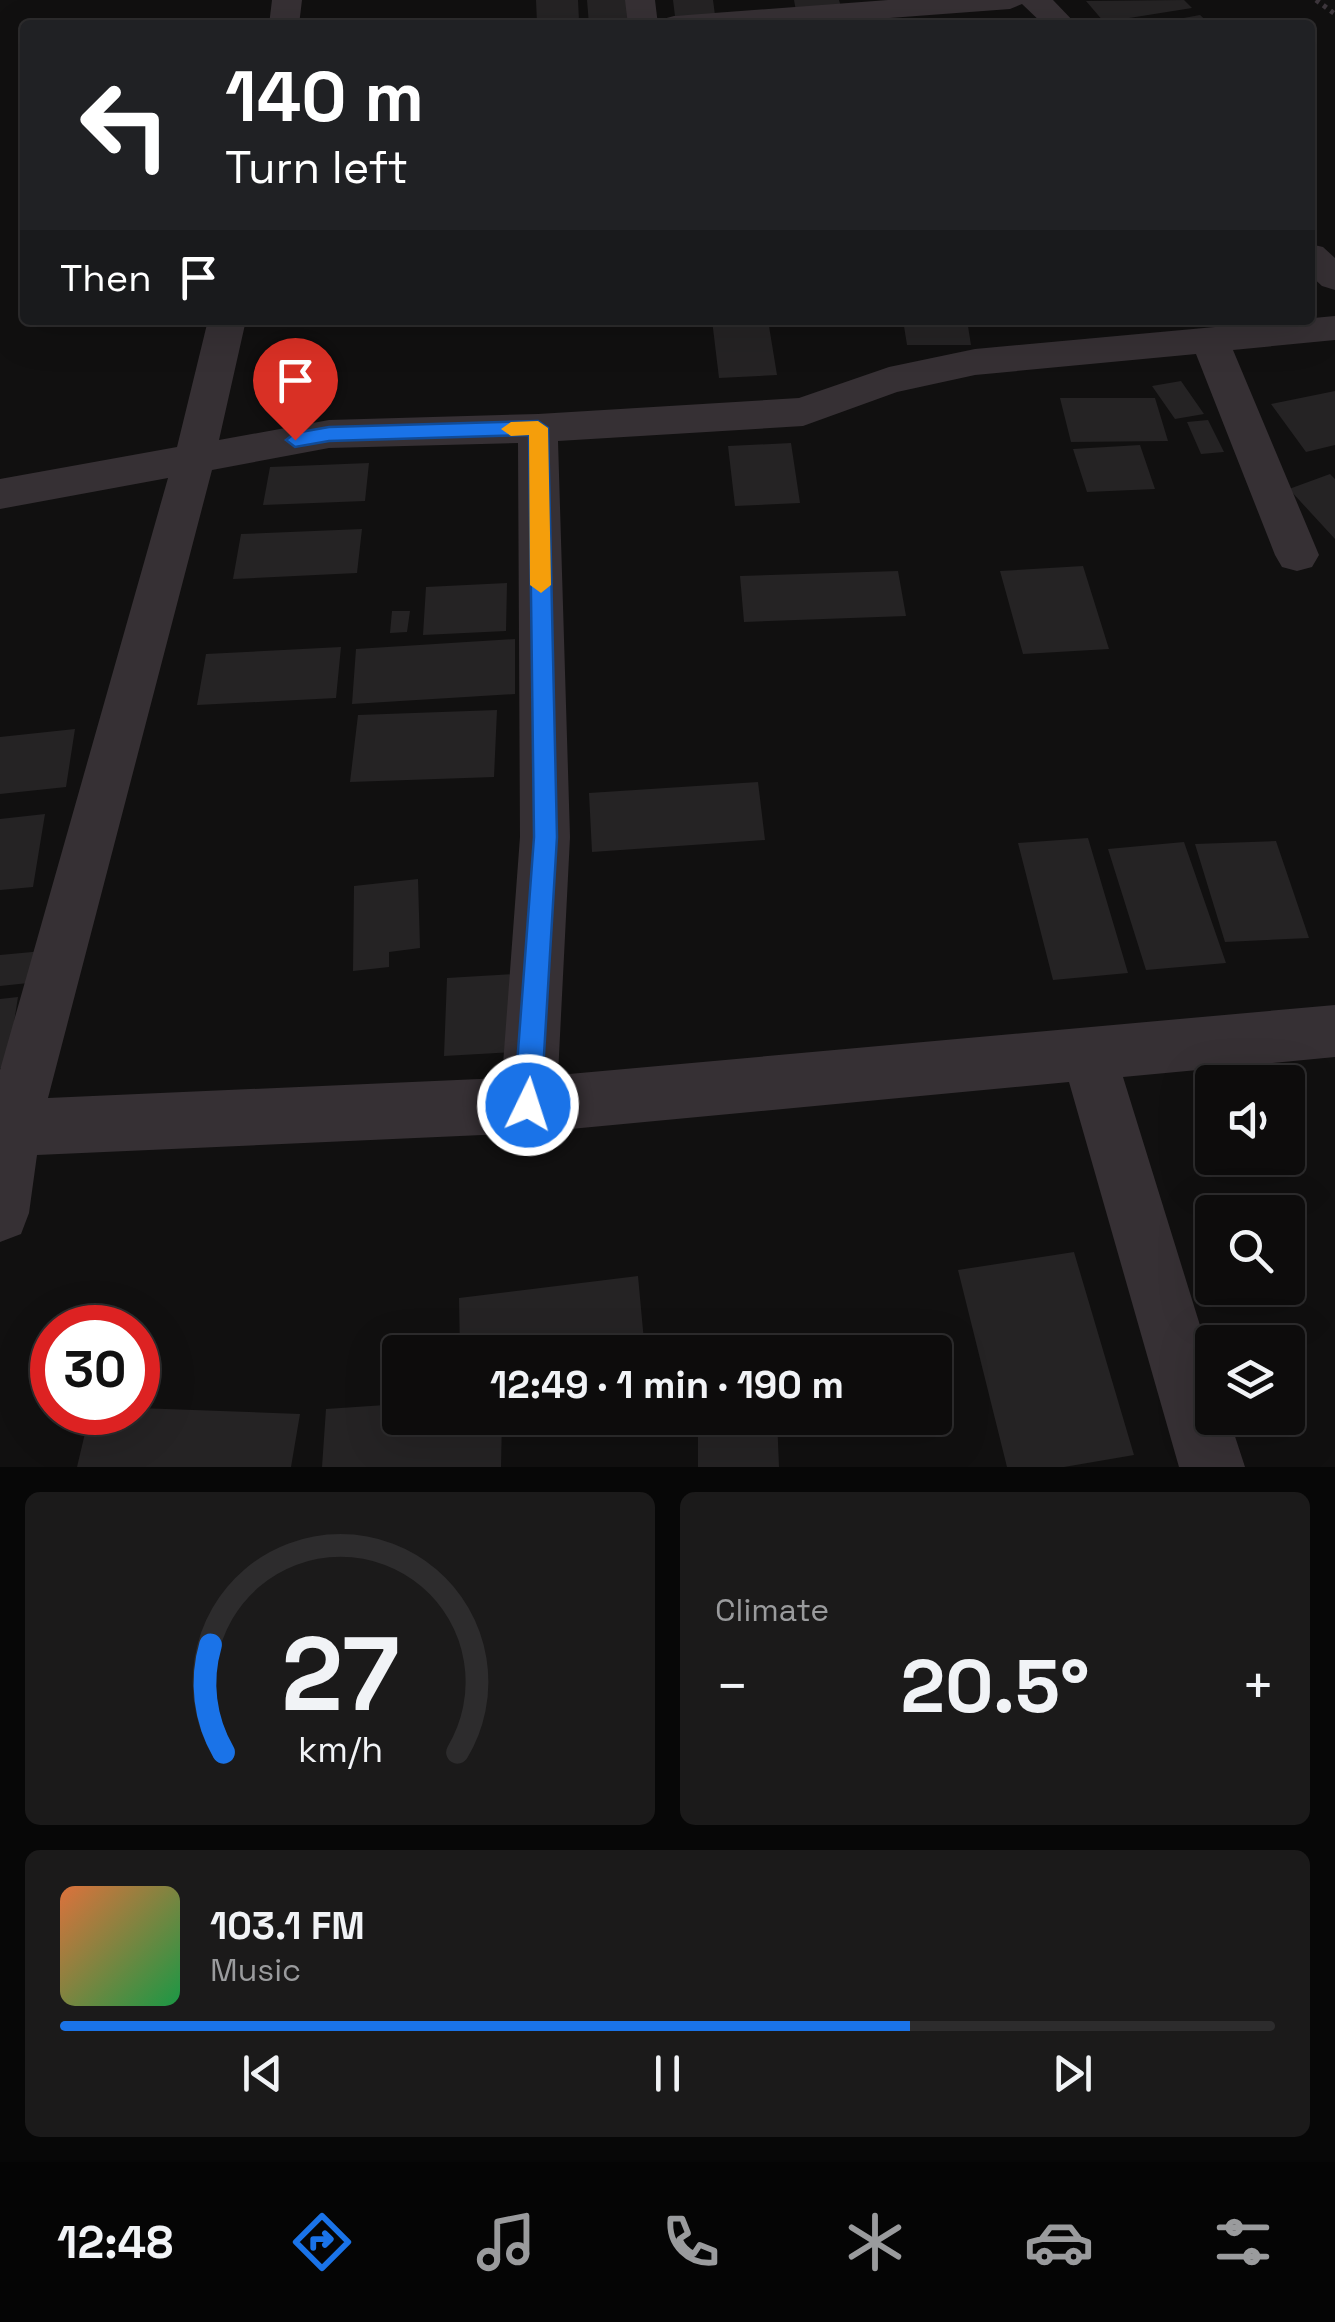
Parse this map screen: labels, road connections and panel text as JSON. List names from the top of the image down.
{
  "page": {
    "turn": ["140 m", "Turn left"],
    "then": "Then",
    "limit": "30",
    "trip": "12:49 · 1 min · 190 m",
    "tile": "Climate",
    "heat": ["−", "20.5°", "+"],
    "song": ["103.1 FM", "Music"],
    "tabs": "12:48",
    "gauge": ["27", "km/h"]
  }
}
